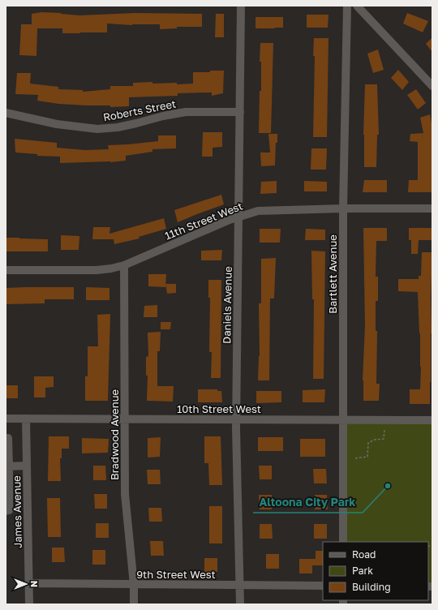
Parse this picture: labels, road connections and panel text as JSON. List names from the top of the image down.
{
  "streets": {
    "street": [
      "Roberts Street",
      "11th Street West",
      "Bartlett Avenue",
      "Daniels Avenue",
      "10th Street West",
      "Bradwood Avenue",
      "James Avenue",
      "9th Street West"
    ]
  },
  "crossings": [
    ["Roberts Street", "Daniels Avenue"],
    ["11th Street West", "Bartlett Avenue"],
    ["11th Street West", "Daniels Avenue"],
    ["11th Street West", "Bradwood Avenue"],
    ["Bartlett Avenue", "10th Street West"],
    ["Daniels Avenue", "10th Street West"],
    ["Daniels Avenue", "9th Street West"],
    ["10th Street West", "Bradwood Avenue"],
    ["10th Street West", "James Avenue"],
    ["Bradwood Avenue", "9th Street West"],
    ["James Avenue", "9th Street West"]
  ],
  "places": ["Altoona City Park"],
  "legend": ["Road", "Park", "Building"],
  "north": "right"
}
